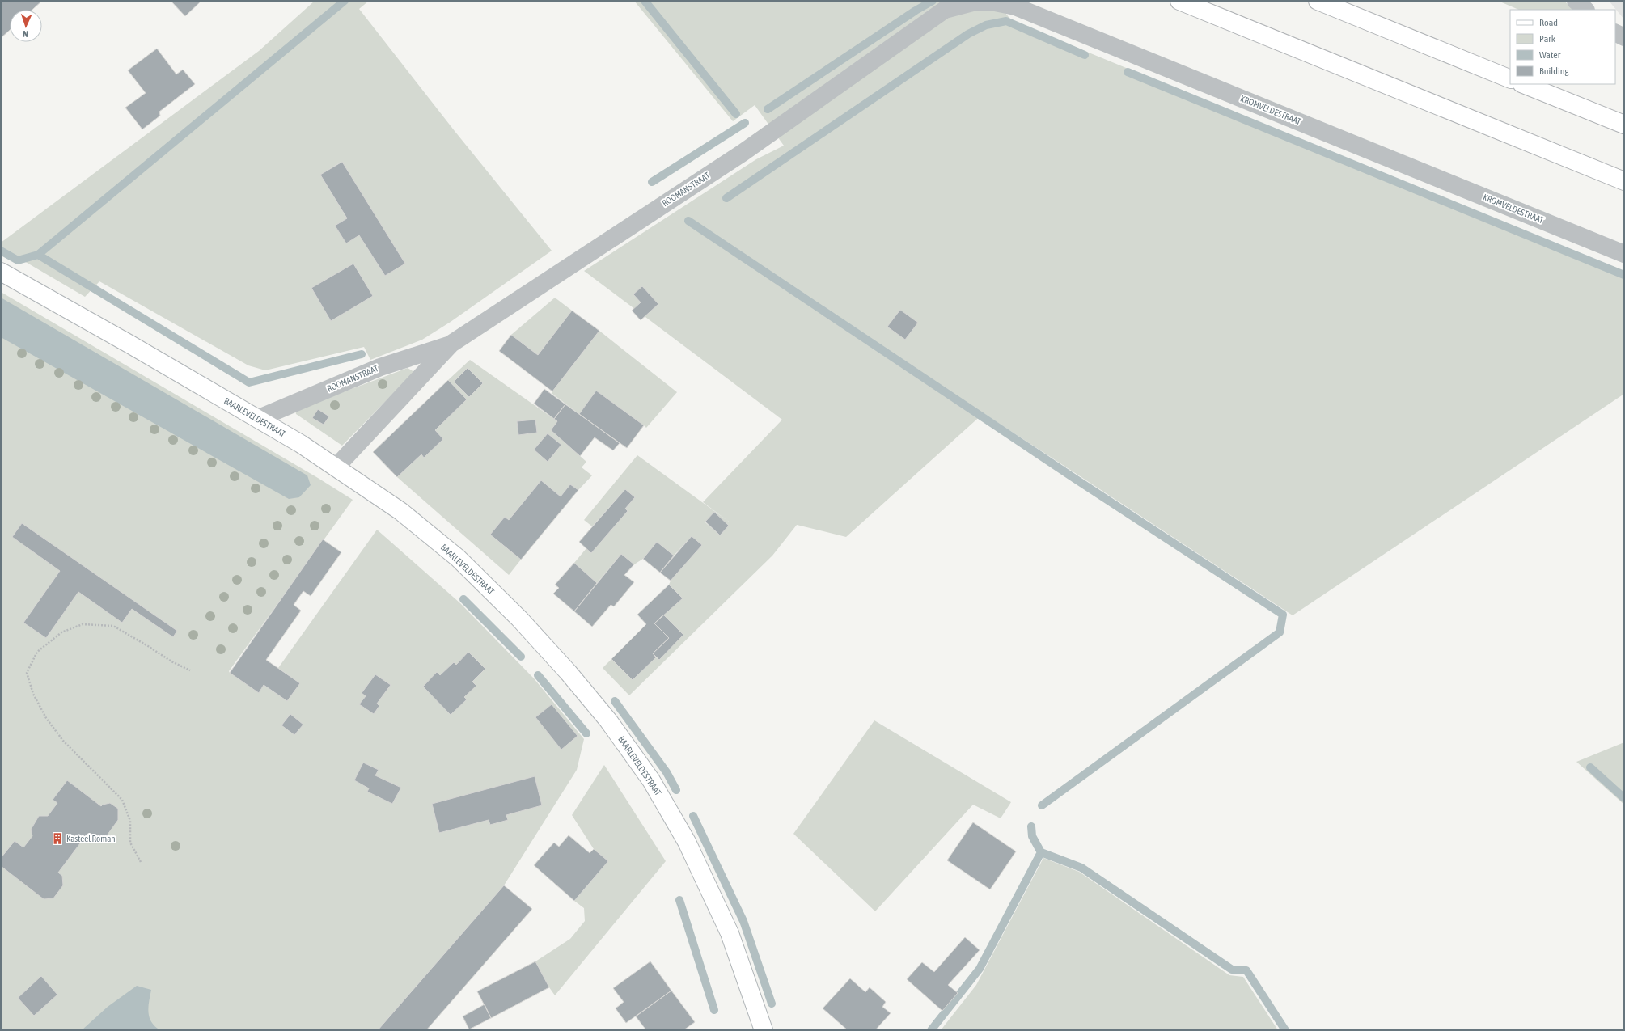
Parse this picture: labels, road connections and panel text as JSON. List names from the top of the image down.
{
  "streets": {
    "main road": ["BAARLEVELDESTRAAT"],
    "street": ["KROMVELDESTRAAT", "ROOMANSTRAAT"]
  },
  "crossings": [
    ["KROMVELDESTRAAT", "ROOMANSTRAAT"],
    ["ROOMANSTRAAT", "BAARLEVELDESTRAAT"]
  ],
  "places": {
    "building": ["Kasteel Roman"]
  },
  "legend": [
    "Road",
    "Park",
    "Water",
    "Building"
  ],
  "north": "bottom"
}
